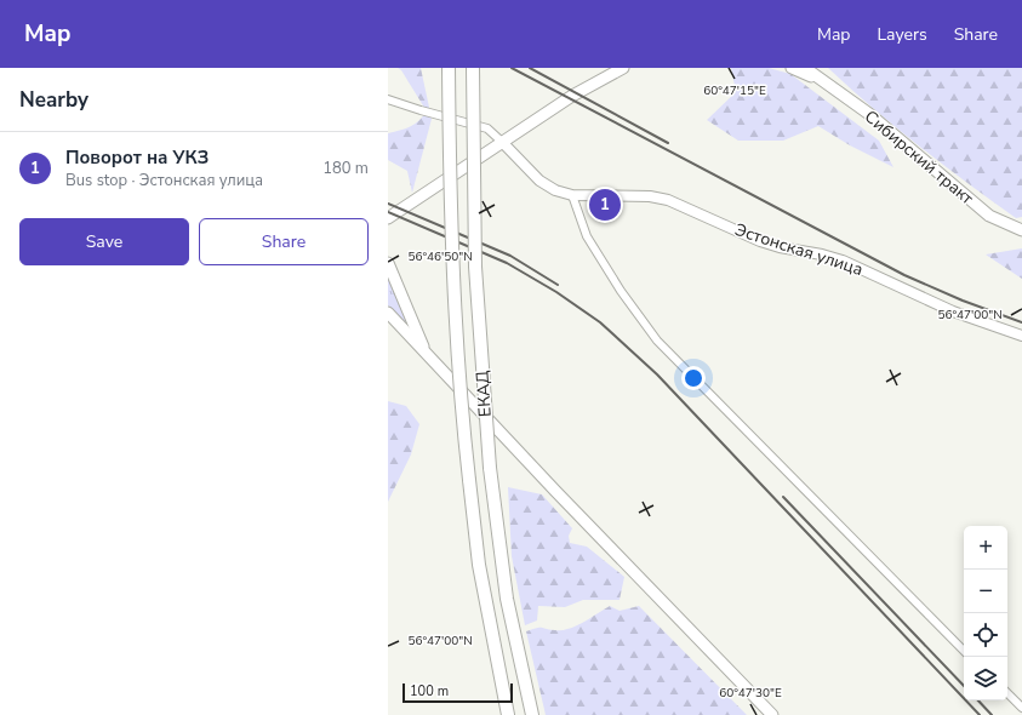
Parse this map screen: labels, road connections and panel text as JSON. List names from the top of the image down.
{
  "streets": {
    "highway": ["ЕКАД"],
    "main road": ["Сибирский тракт"],
    "street": ["Эстонская улица"]
  },
  "scale_bar": "100 m",
  "page": {
    "header": "Map",
    "nav": ["Map", "Layers", "Share"],
    "heading": "Nearby",
    "list": [
      {
        "mark": "1",
        "name": "Поворот на УКЗ",
        "note": "Bus stop · Эстонская улица",
        "value": "180 m"
      }
    ],
    "pins": "1",
    "buttons": ["Save", "Share"],
    "map_buttons": ["+", "−"],
    "scale": "100 m"
  },
  "coordinates": [
    "60°47'15\"E",
    "56°46'50\"N",
    "56°47'00\"N",
    "60°47'30\"E"
  ]
}
